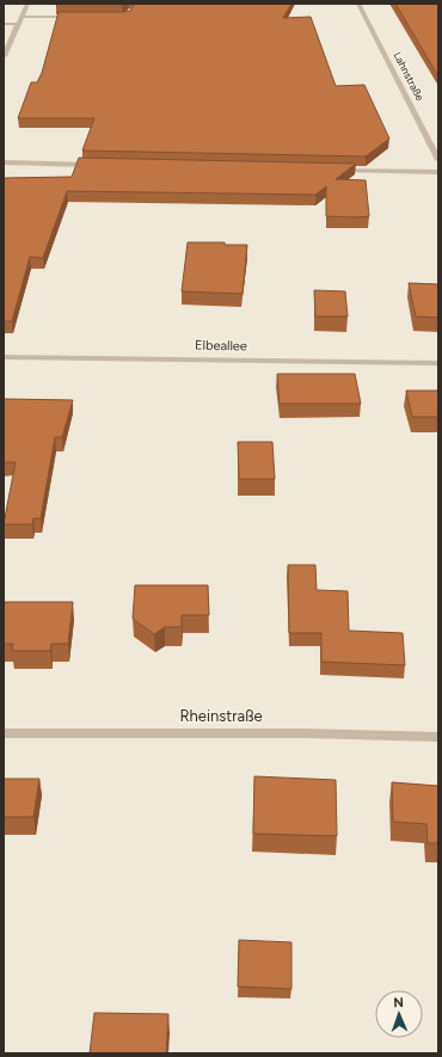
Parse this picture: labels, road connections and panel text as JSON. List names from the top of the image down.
{
  "streets": {
    "street": ["Lahnstraße", "Elbeallee", "Rheinstraße"]
  },
  "north": "top"
}
